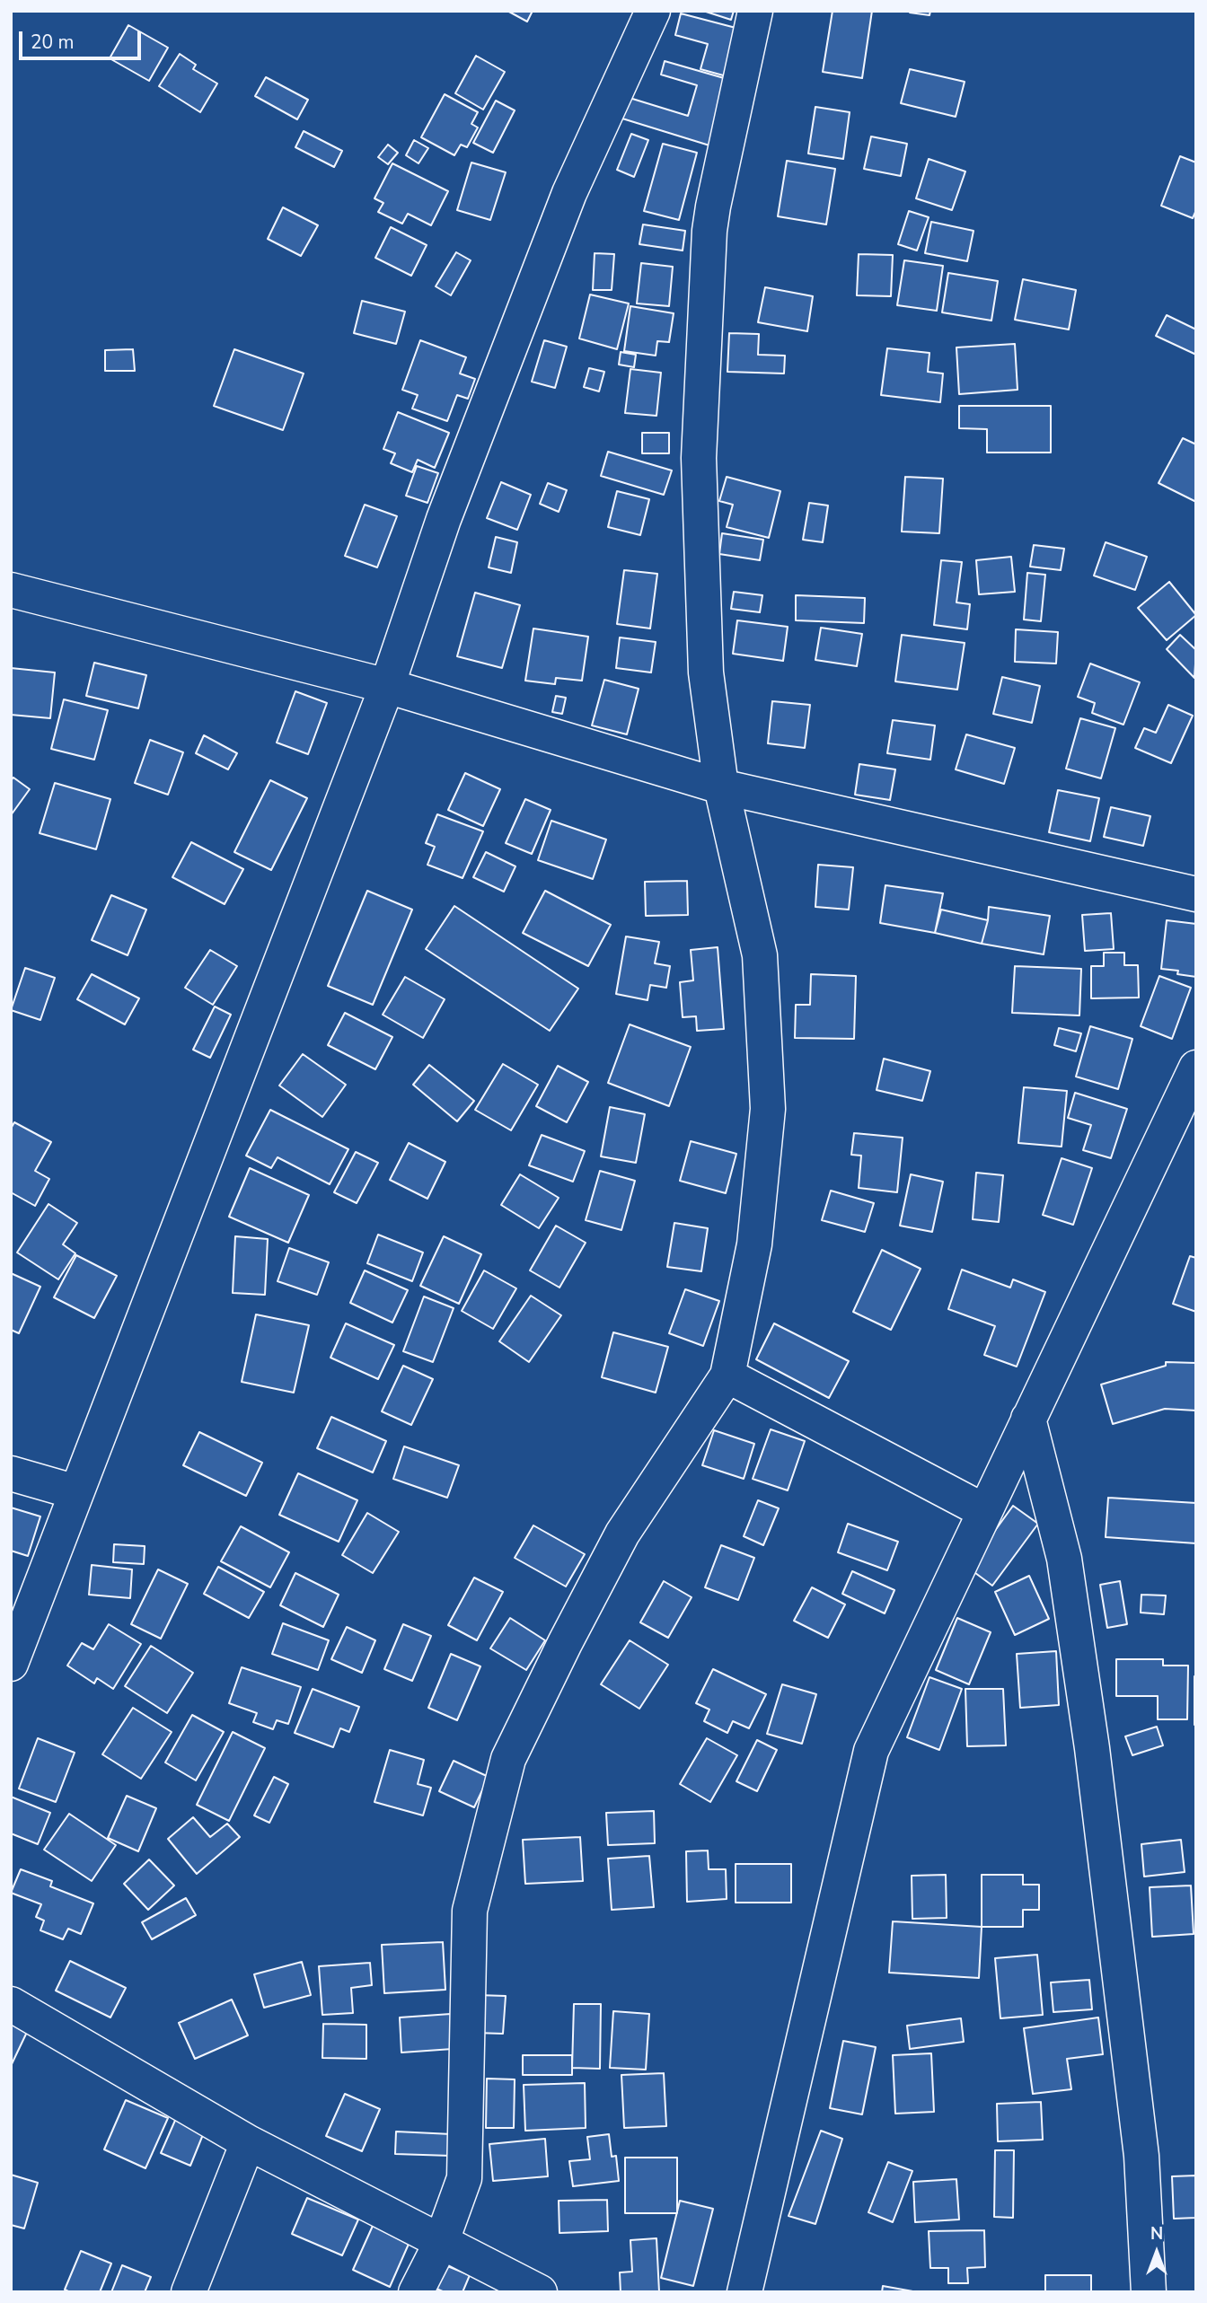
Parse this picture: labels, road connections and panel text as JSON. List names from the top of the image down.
{
  "scale_bar": "20 m",
  "north": "top"
}
